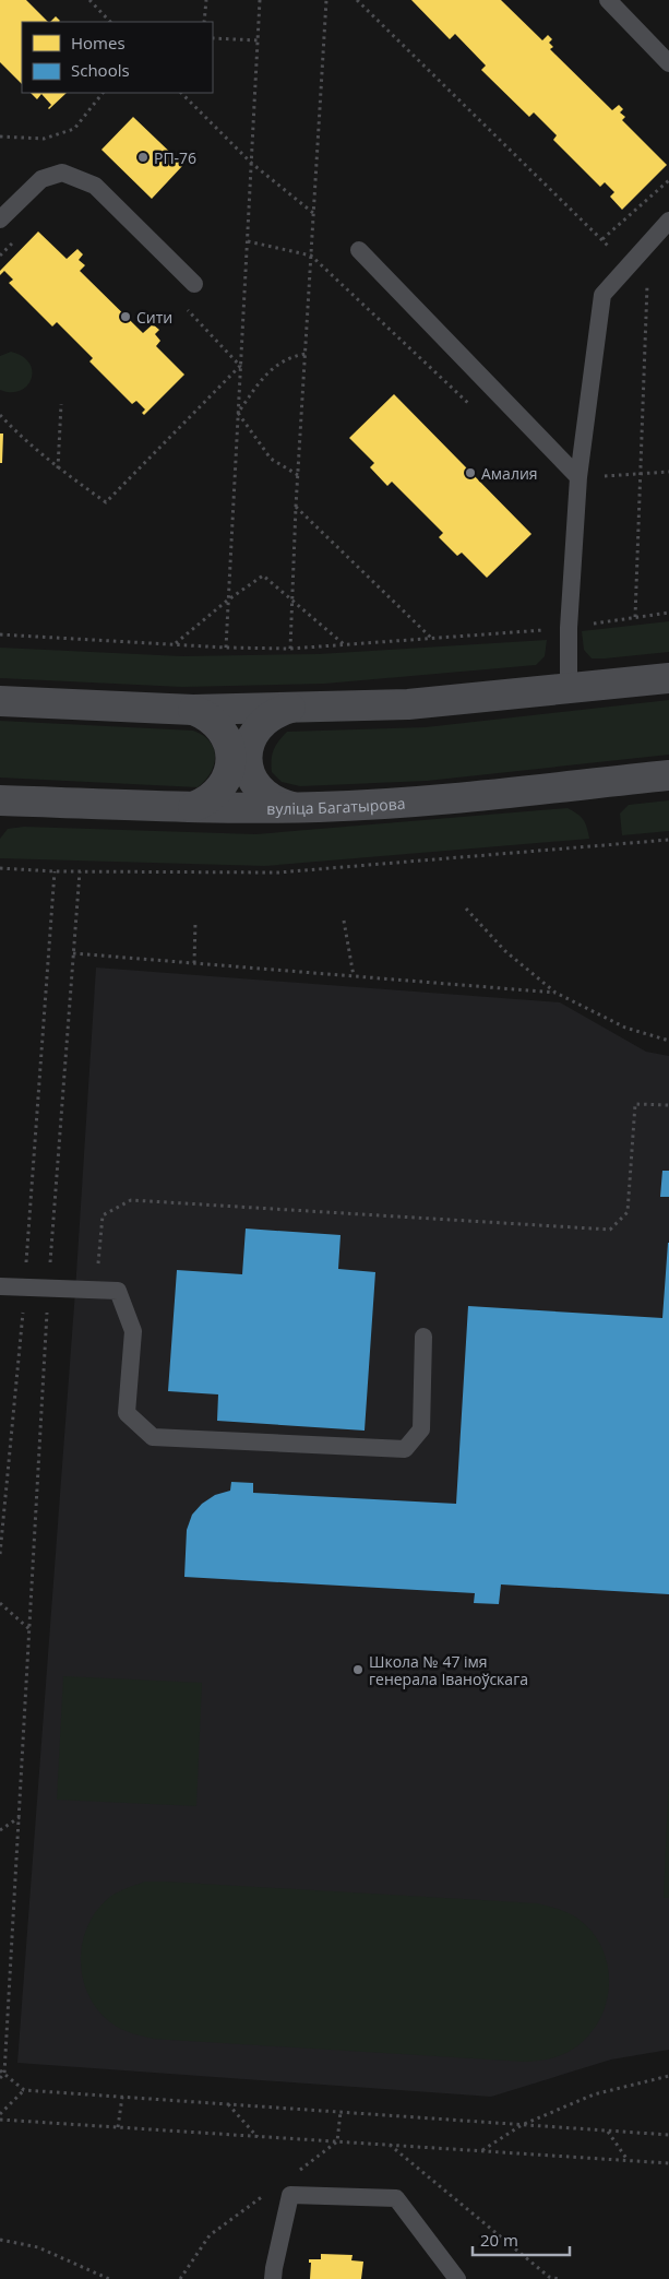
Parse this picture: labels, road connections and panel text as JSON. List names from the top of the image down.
{
  "streets": {
    "street": ["вуліца Багатырова"]
  },
  "places": [
    "РП-76",
    "Сити",
    "Амалия",
    "Школа № 47 імя генерала Іваноўскага"
  ],
  "legend": ["Homes", "Schools"],
  "scale_bar": "20 m"
}
